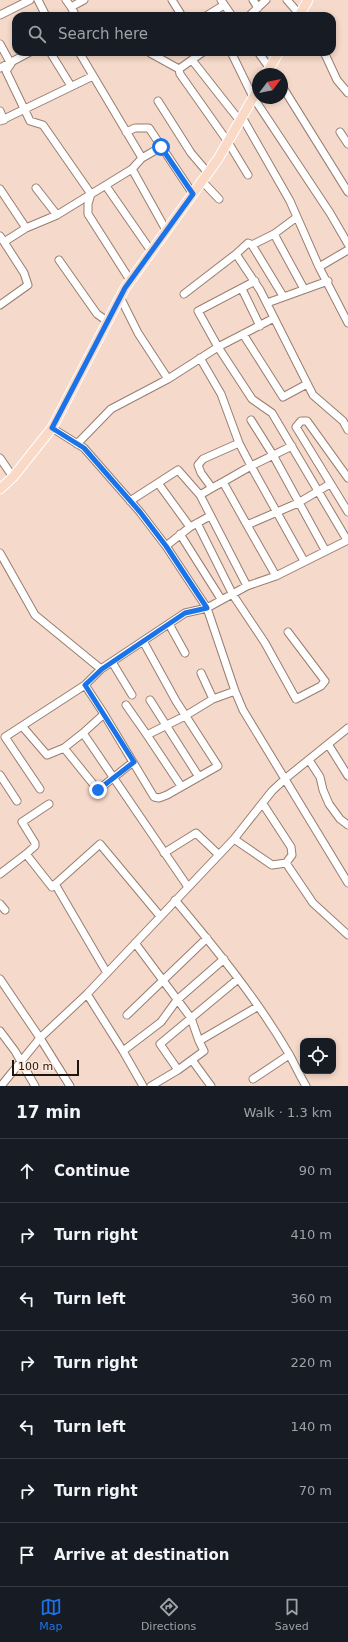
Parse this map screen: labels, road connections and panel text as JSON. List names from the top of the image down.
{
  "scale_bar": "100 m",
  "north": "top right",
  "page": {
    "search": "Search here",
    "scale": "100 m",
    "heading": ["17 min", "Walk · 1.3 km"],
    "list": [
      ["Continue", "90 m"],
      ["Turn right", "410 m"],
      ["Turn left", "360 m"],
      ["Turn right", "220 m"],
      ["Turn left", "140 m"],
      ["Turn right", "70 m"],
      "Arrive at destination"
    ],
    "nav": ["Map", "Directions", "Saved"]
  }
}
